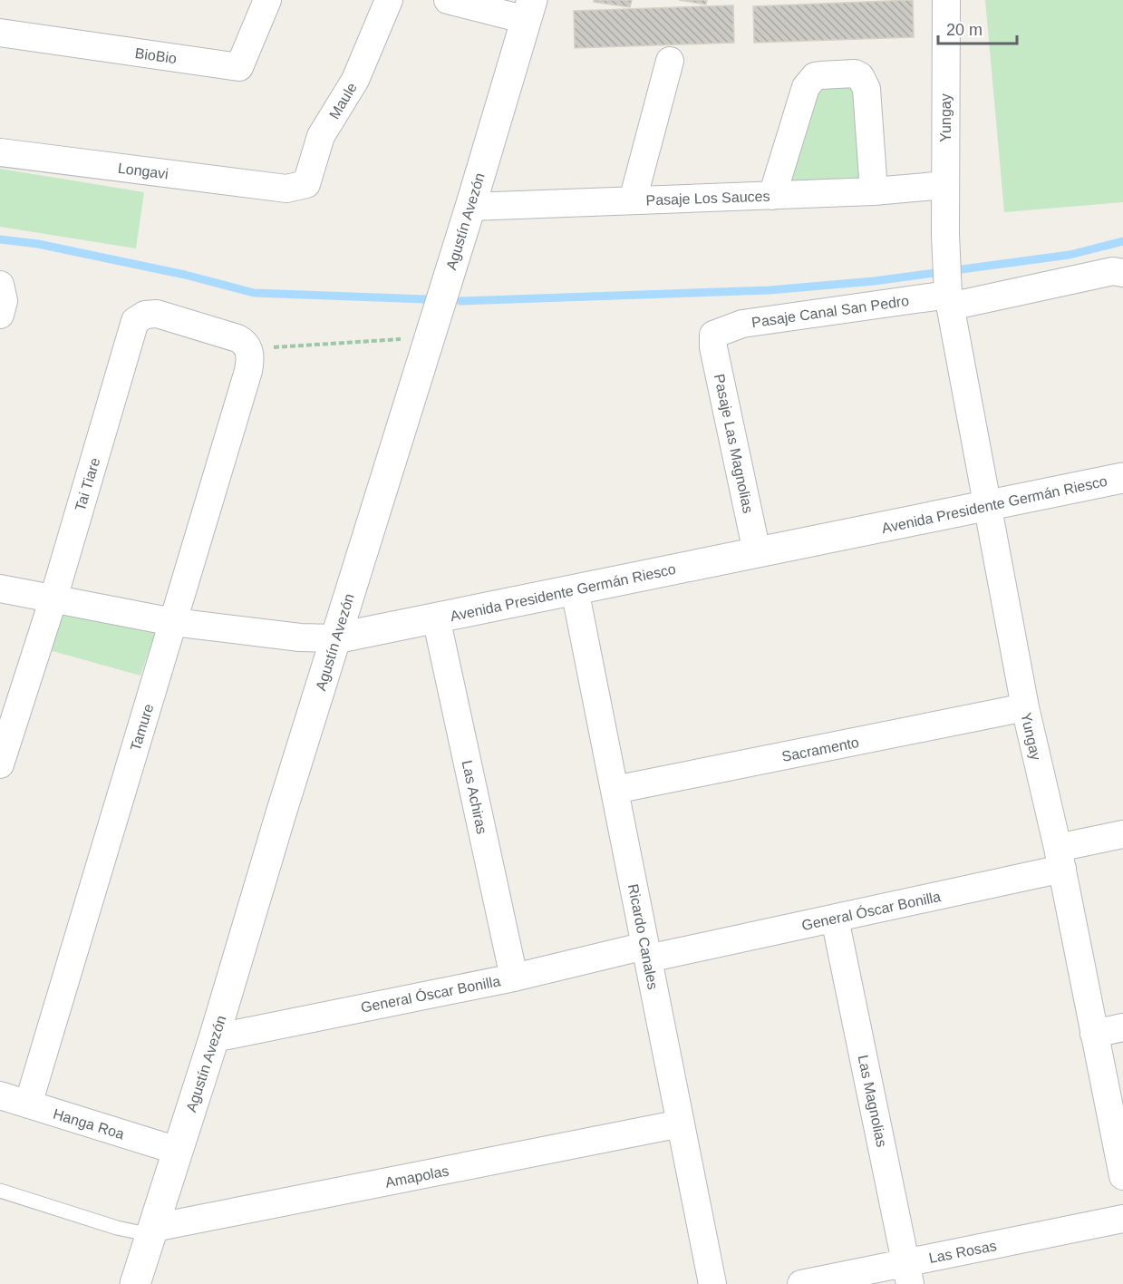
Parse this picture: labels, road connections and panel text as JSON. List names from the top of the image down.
{
  "streets": {
    "street": [
      "BioBio",
      "Maule",
      "Yungay",
      "Longavi",
      "Pasaje Los Sauces",
      "Agustín Avezón",
      "Pasaje Canal San Pedro",
      "Pasaje Las Magnolias",
      "Tai Tiare",
      "Avenida Presidente Germán Riesco",
      "Tamure",
      "Sacramento",
      "Las Achiras",
      "General Óscar Bonilla",
      "Ricardo Canales",
      "Las Magnolias",
      "Hanga Roa",
      "Amapolas",
      "Las Rosas"
    ]
  },
  "crossings": [
    ["Maule", "Longavi"],
    ["Yungay", "Pasaje Los Sauces"],
    ["Yungay", "Pasaje Canal San Pedro"],
    ["Yungay", "Avenida Presidente Germán Riesco"],
    ["Yungay", "Sacramento"],
    ["Yungay", "General Óscar Bonilla"],
    ["Pasaje Los Sauces", "Agustín Avezón"],
    ["Agustín Avezón", "Avenida Presidente Germán Riesco"],
    ["Agustín Avezón", "General Óscar Bonilla"],
    ["Agustín Avezón", "Hanga Roa"],
    ["Agustín Avezón", "Amapolas"],
    ["Pasaje Canal San Pedro", "Pasaje Las Magnolias"],
    ["Pasaje Las Magnolias", "Avenida Presidente Germán Riesco"],
    ["Tai Tiare", "Avenida Presidente Germán Riesco"],
    ["Tai Tiare", "Tamure"],
    ["Avenida Presidente Germán Riesco", "Tamure"],
    ["Avenida Presidente Germán Riesco", "Las Achiras"],
    ["Avenida Presidente Germán Riesco", "Ricardo Canales"],
    ["Tamure", "Hanga Roa"],
    ["Sacramento", "Ricardo Canales"],
    ["Las Achiras", "General Óscar Bonilla"],
    ["General Óscar Bonilla", "Ricardo Canales"],
    ["General Óscar Bonilla", "Las Magnolias"],
    ["Ricardo Canales", "Amapolas"],
    ["Las Magnolias", "Las Rosas"]
  ],
  "scale_bar": "20 m"
}
